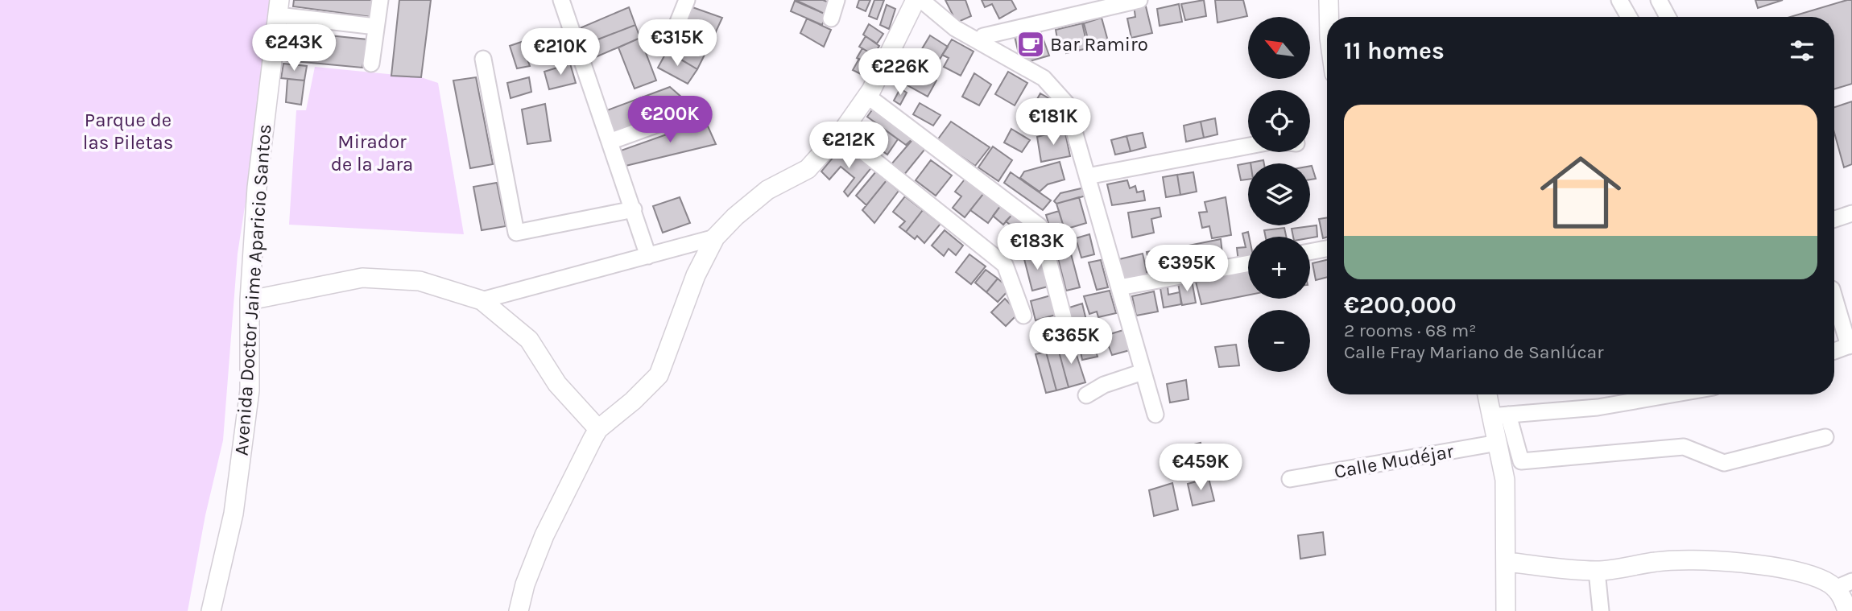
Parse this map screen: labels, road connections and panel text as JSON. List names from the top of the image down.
{
  "streets": {
    "street": ["Avenida Doctor Jaime Aparicio Santos", "Calle Mudéjar"]
  },
  "parks": ["Parque de las Piletas", "Mirador de la Jara"],
  "places": {
    "cafe": ["Bar Ramiro"]
  },
  "north": "top left",
  "page": {
    "map_buttons": ["+", "−"],
    "heading": "11 homes",
    "price": [
      "€315K",
      "€243K",
      "€210K",
      "€226K",
      "€200K",
      "€181K",
      "€212K",
      "€183K",
      "€395K",
      "€365K",
      "€459K"
    ],
    "list": [
      {
        "name": "€200,000",
        "note": "2 rooms · 68 m² · Calle Fray Mariano de Sanlúcar"
      }
    ]
  }
}
